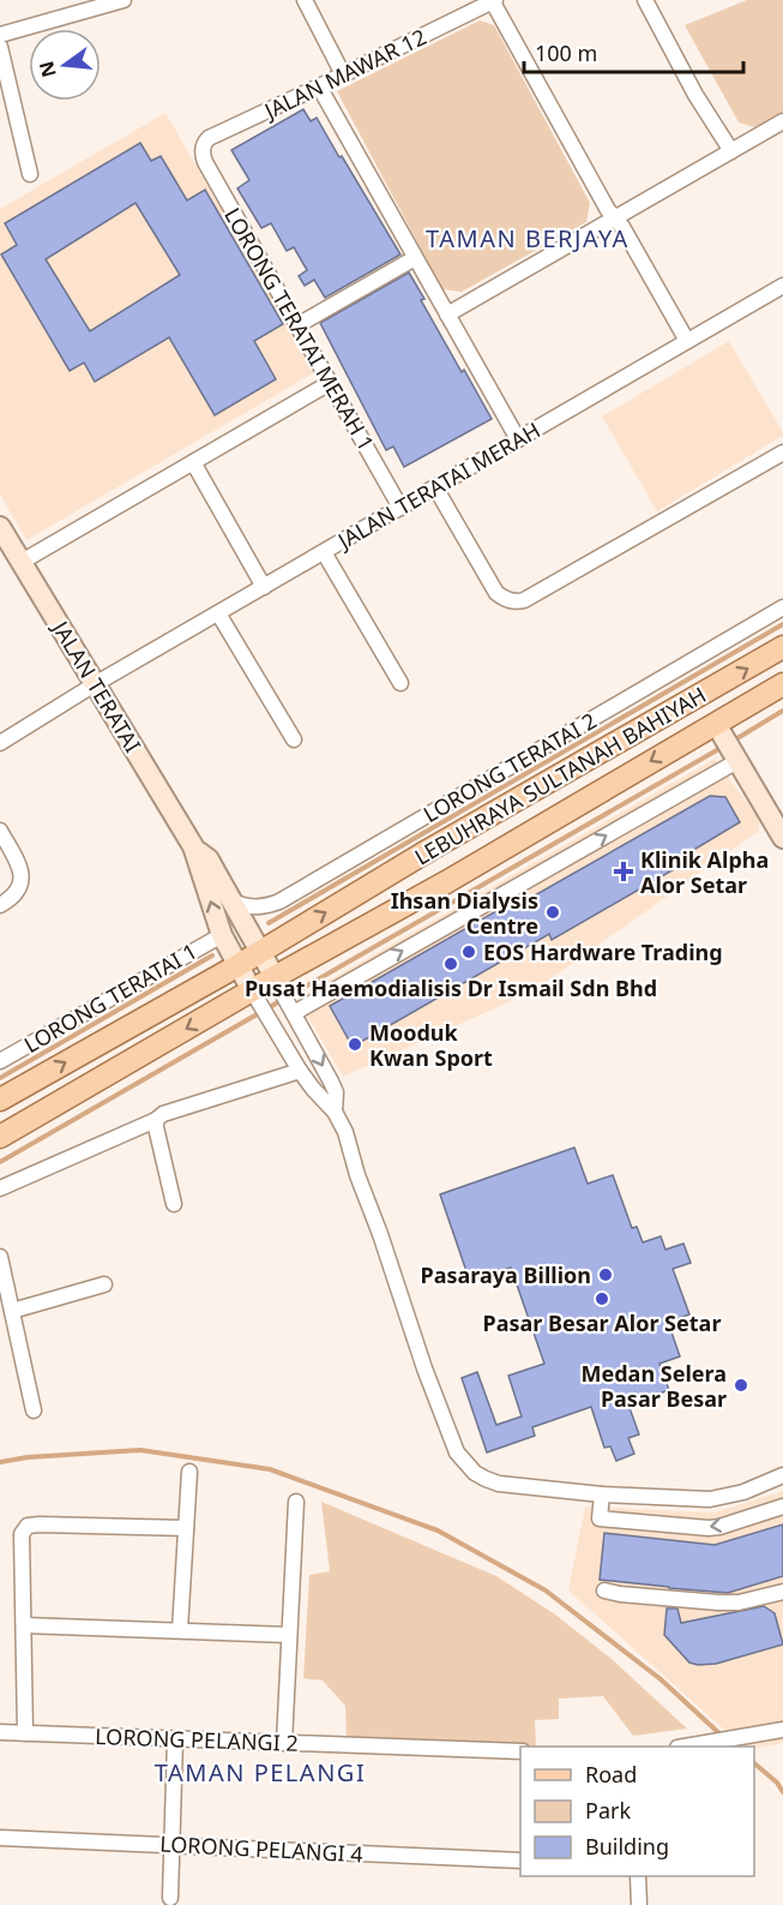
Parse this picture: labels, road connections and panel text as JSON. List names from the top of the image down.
{
  "streets": {
    "main road": ["LEBUHRAYA SULTANAH BAHIYAH"],
    "street": [
      "JALAN MAWAR 12",
      "LORONG TERATAI MERAH 1",
      "JALAN TERATAI MERAH",
      "JALAN TERATAI",
      "LORONG TERATAI 2",
      "LORONG TERATAI 1",
      "LORONG PELANGI 2",
      "LORONG PELANGI 4"
    ]
  },
  "crossings": [
    ["JALAN MAWAR 12", "LORONG TERATAI MERAH 1"],
    ["LORONG TERATAI MERAH 1", "JALAN TERATAI MERAH"],
    ["JALAN TERATAI MERAH", "JALAN TERATAI"],
    ["JALAN TERATAI", "LORONG TERATAI 2"],
    ["JALAN TERATAI", "LEBUHRAYA SULTANAH BAHIYAH"],
    ["JALAN TERATAI", "LORONG TERATAI 1"]
  ],
  "districts": ["TAMAN BERJAYA", "TAMAN PELANGI"],
  "places": {
    "health": ["Klinik Alpha Alor Setar"],
    "other": [
      "Ihsan Dialysis Centre",
      "EOS Hardware Trading",
      "Pusat Haemodialisis Dr Ismail Sdn Bhd",
      "Mooduk Kwan Sport",
      "Pasaraya Billion",
      "Pasar Besar Alor Setar",
      "Medan Selera Pasar Besar"
    ]
  },
  "legend": ["Road", "Park", "Building"],
  "scale_bar": "100 m",
  "north": "left"
}
